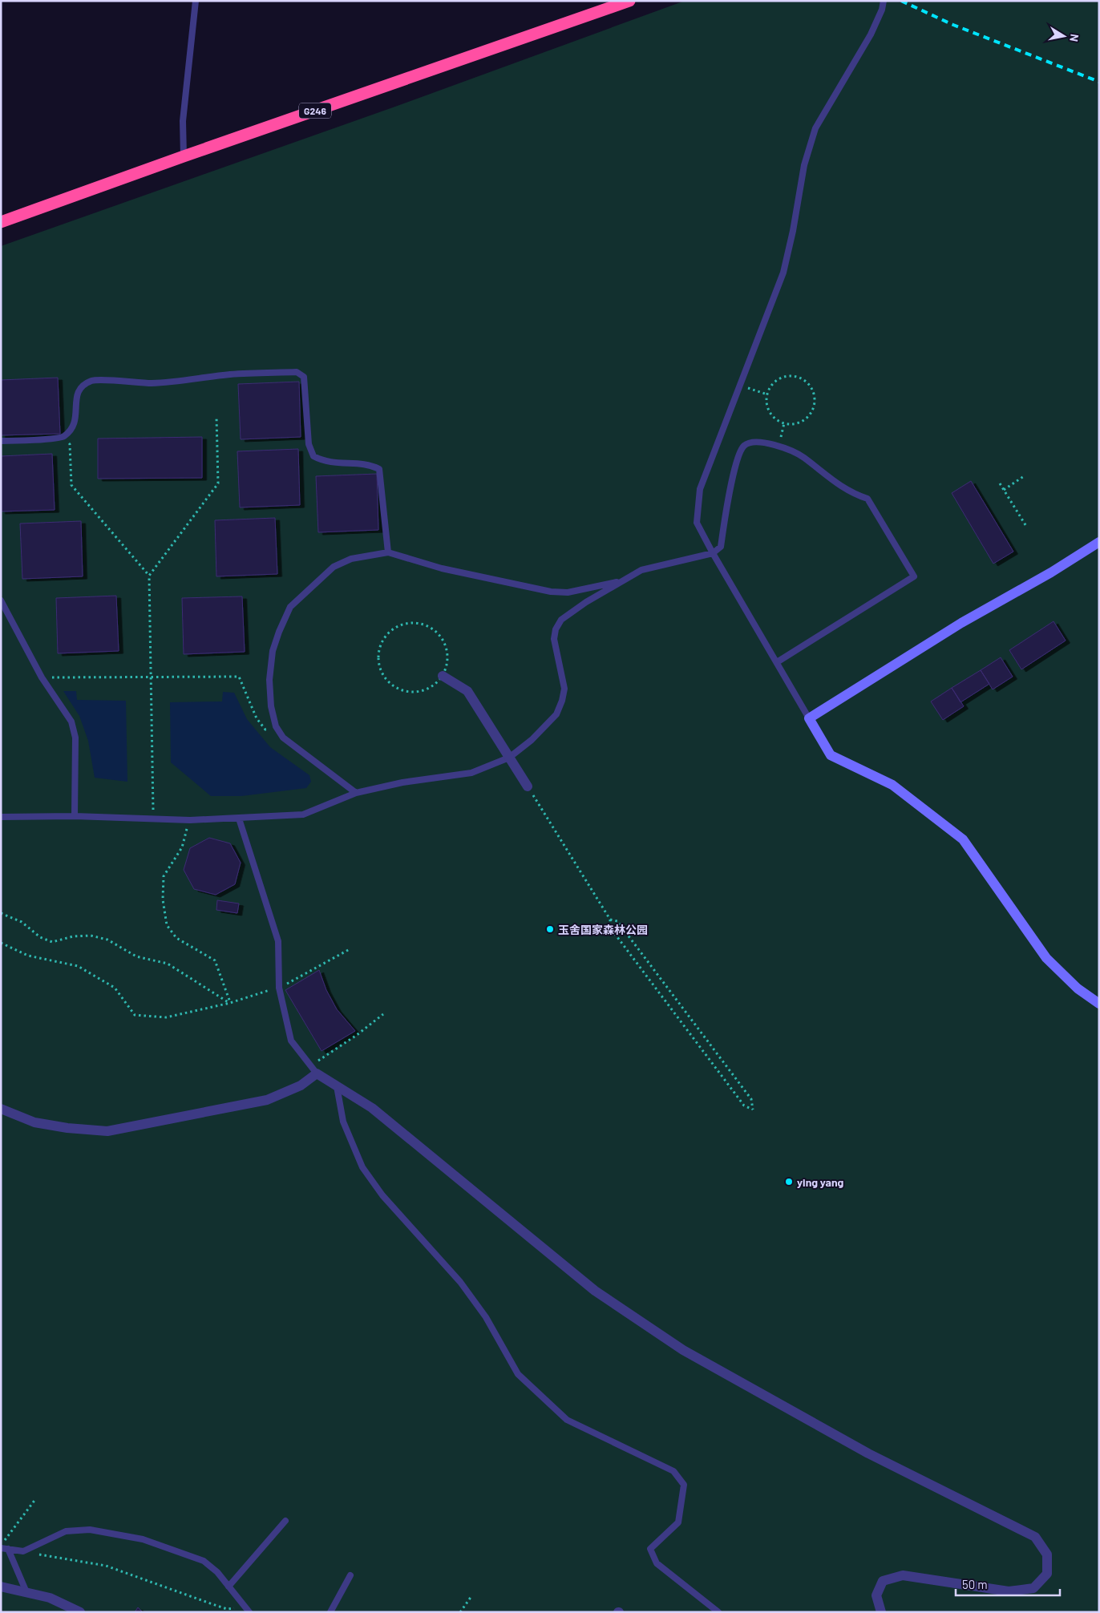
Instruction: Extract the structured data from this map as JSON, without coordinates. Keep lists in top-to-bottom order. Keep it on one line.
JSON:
{"streets":{"highway":["G246"]},"places":["玉舍国家森林公园","ying yang"],"scale_bar":"50 m","north":"right"}
